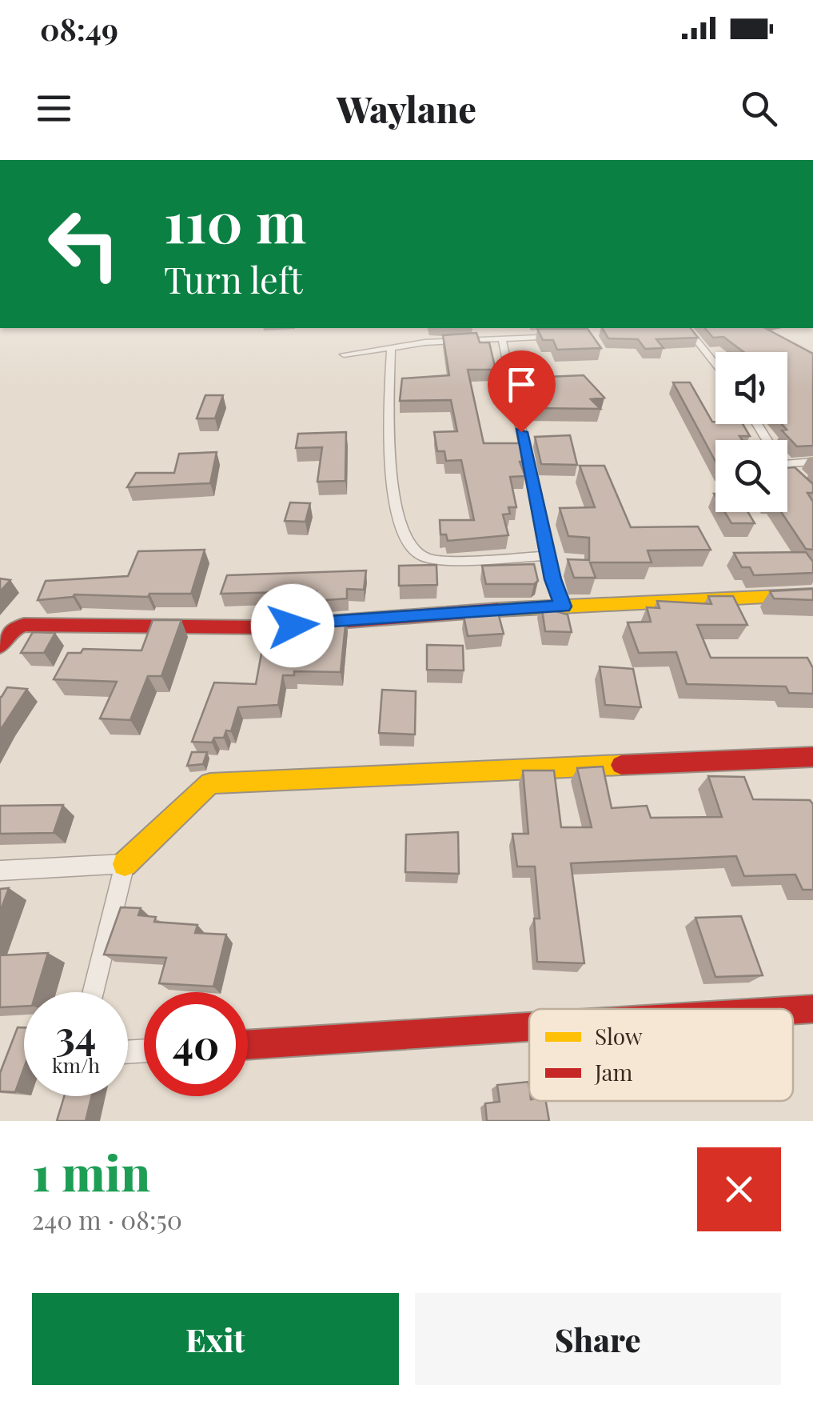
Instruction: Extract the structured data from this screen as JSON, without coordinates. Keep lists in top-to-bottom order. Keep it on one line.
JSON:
{"legend":["Slow","Jam"],"page":{"status":"08:49","header":"Waylane","turn":["110 m","Turn left"],"speed":"34 km/h","limit":"40","heading":["1 min","240 m · 08:50"],"buttons":["Exit","Share"]}}
